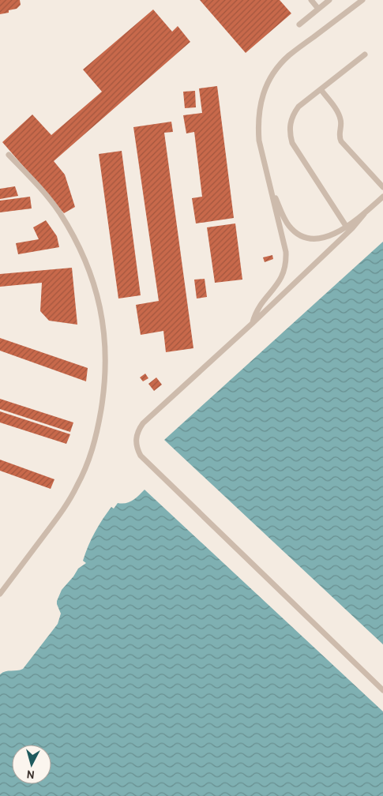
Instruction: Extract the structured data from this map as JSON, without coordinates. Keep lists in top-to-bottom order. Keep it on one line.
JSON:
{"north":"bottom"}
